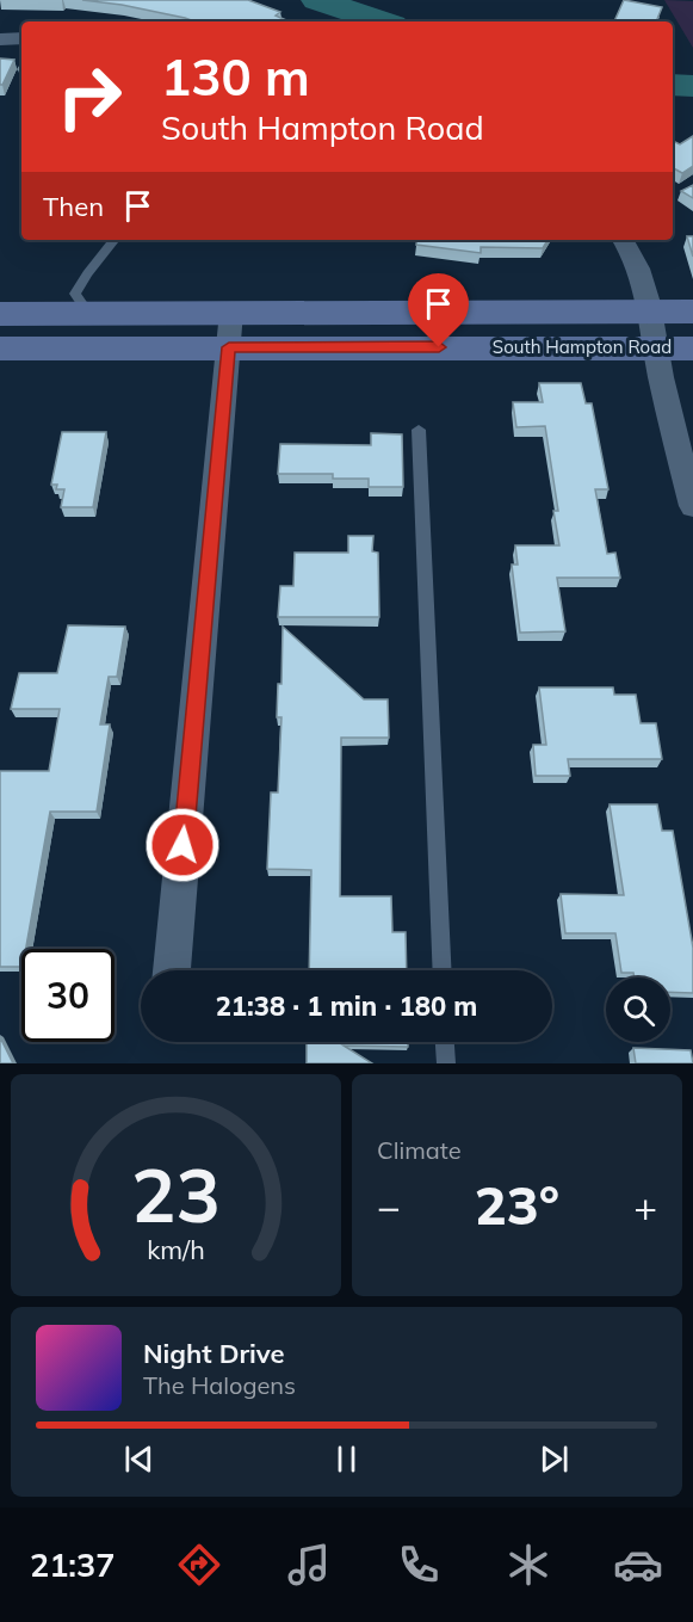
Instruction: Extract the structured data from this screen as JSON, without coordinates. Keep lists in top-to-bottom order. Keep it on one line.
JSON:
{"streets":{"main road":["South Hampton Road"]},"page":{"turn":["130 m","South Hampton Road"],"then":"Then","limit":"30","trip":"21:38 · 1 min · 180 m","tile":"Climate","heat":["−","23°","+"],"song":["Night Drive","The Halogens"],"tabs":"21:37","gauge":["23","km/h"]}}
